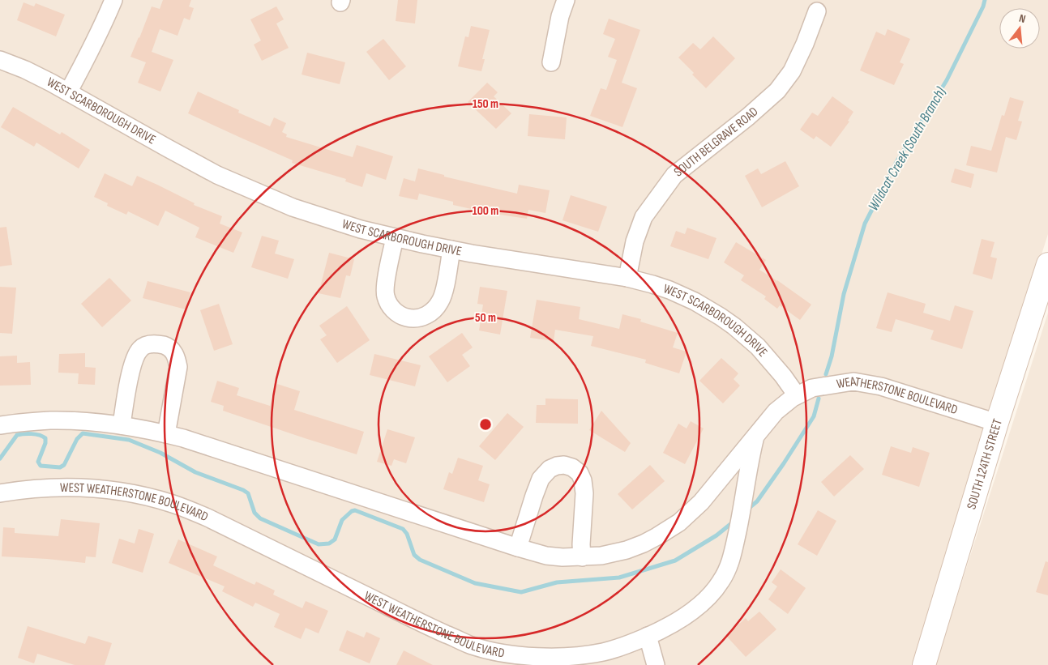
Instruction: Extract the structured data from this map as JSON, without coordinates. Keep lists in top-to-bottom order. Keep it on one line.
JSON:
{"streets":{"street":["WEST SCARBOROUGH DRIVE","SOUTH BELGRAVE ROAD","WEATHERSTONE BOULEVARD","SOUTH 124TH STREET","WEST WEATHERSTONE BOULEVARD"]},"crossings":[["WEST SCARBOROUGH DRIVE","SOUTH BELGRAVE ROAD"],["WEST SCARBOROUGH DRIVE","WEATHERSTONE BOULEVARD"],["WEST SCARBOROUGH DRIVE","WEST WEATHERSTONE BOULEVARD"],["WEATHERSTONE BOULEVARD","SOUTH 124TH STREET"],["WEATHERSTONE BOULEVARD","WEST WEATHERSTONE BOULEVARD"]],"water":["Wildcat Creek (South Branch)"],"north":"top","rings":["150 m","100 m","50 m"]}
